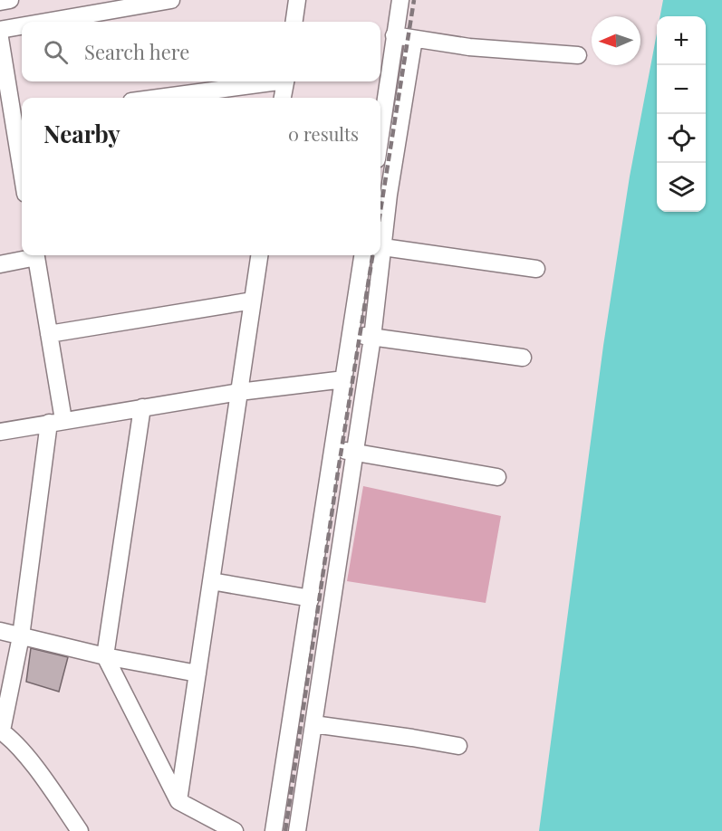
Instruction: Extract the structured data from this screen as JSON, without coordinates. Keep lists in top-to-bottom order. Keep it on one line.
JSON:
{"north":"left","page":{"map_buttons":["+","−"],"search":"Search here","heading":["Nearby","0 results"]}}
